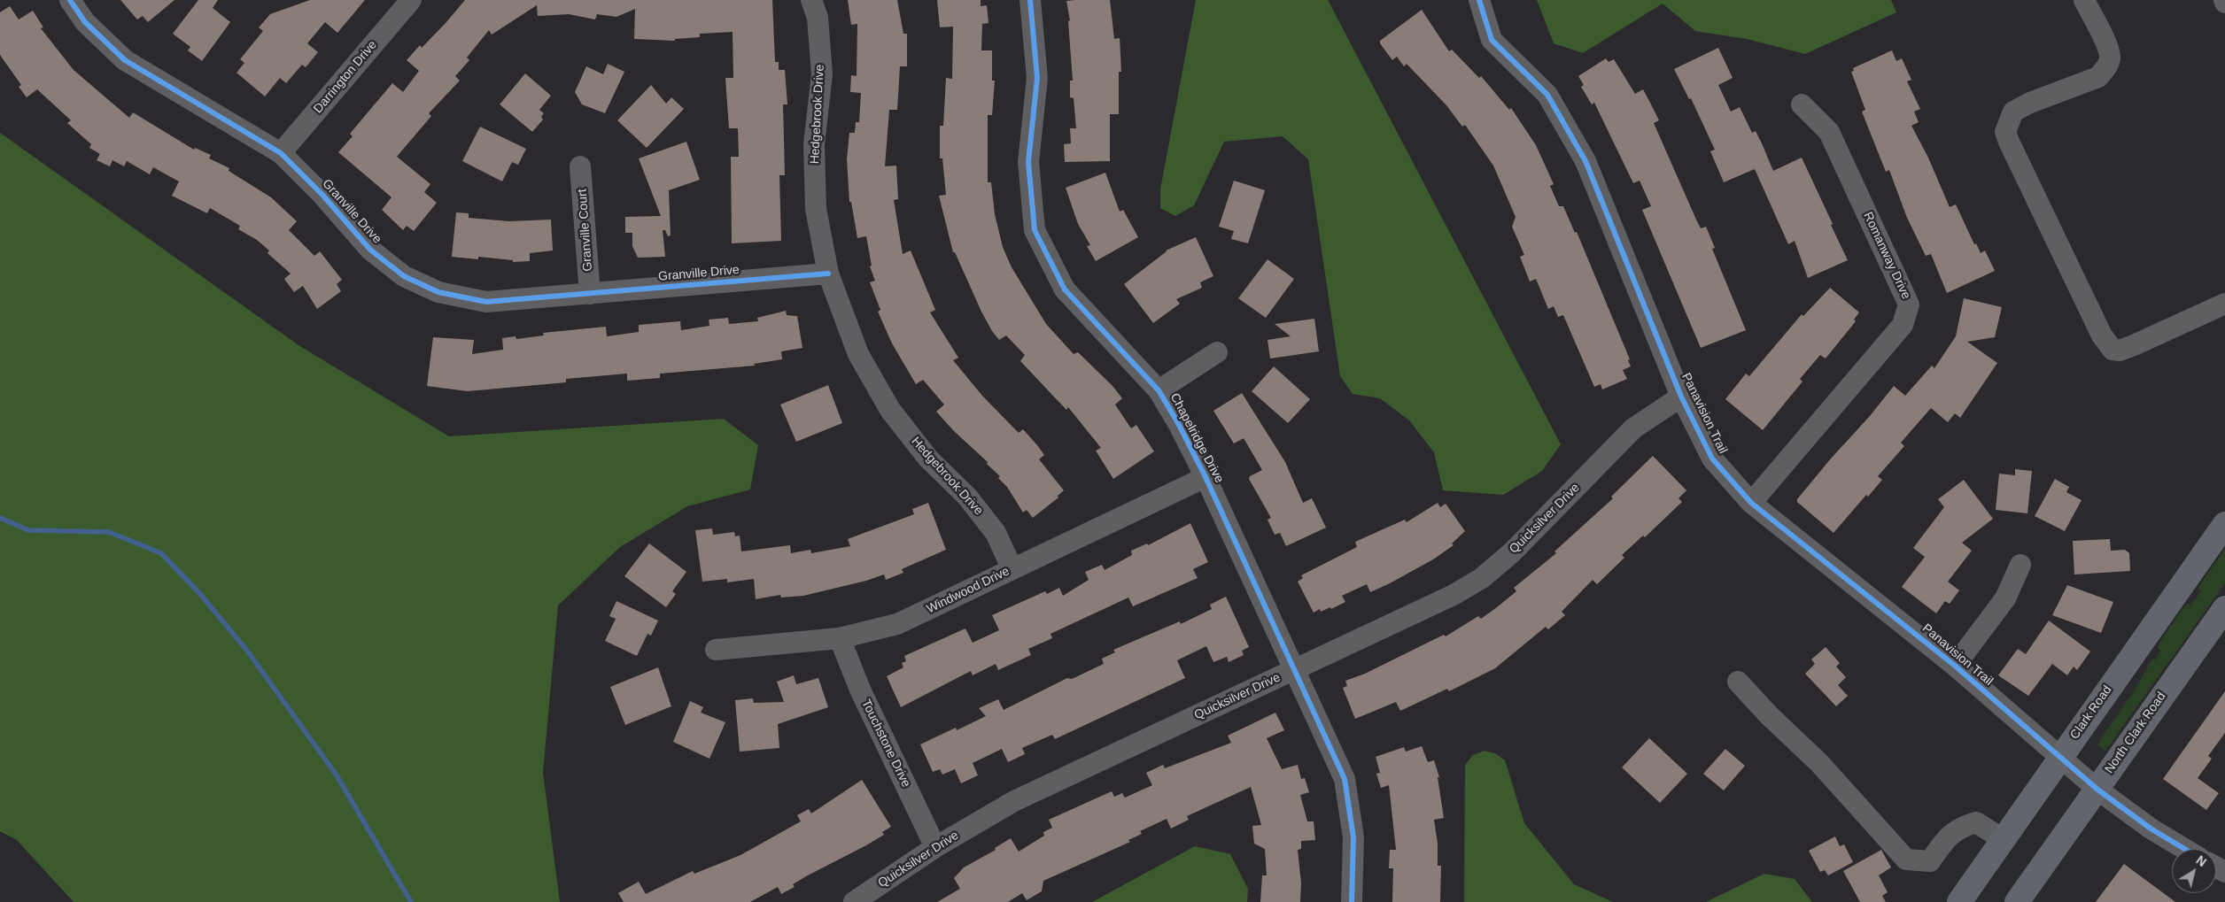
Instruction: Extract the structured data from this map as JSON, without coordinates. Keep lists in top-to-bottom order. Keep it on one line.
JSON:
{"streets":{"main road":["Clark Road","North Clark Road"],"street":["Darrington Drive","Hedgebrook Drive","Granville Drive","Granville Court","Romanway Drive","Panavision Trail","Chapelridge Drive","Quicksilver Drive","Windwood Drive","Touchstone Drive"]},"crossings":[["Darrington Drive","Granville Drive"],["Hedgebrook Drive","Granville Drive"],["Hedgebrook Drive","Windwood Drive"],["Granville Drive","Granville Court"],["Romanway Drive","Panavision Trail"],["Panavision Trail","Quicksilver Drive"],["Panavision Trail","Clark Road"],["Panavision Trail","North Clark Road"],["Chapelridge Drive","Quicksilver Drive"],["Chapelridge Drive","Windwood Drive"],["Quicksilver Drive","Touchstone Drive"],["Windwood Drive","Touchstone Drive"]],"north":"top right"}
